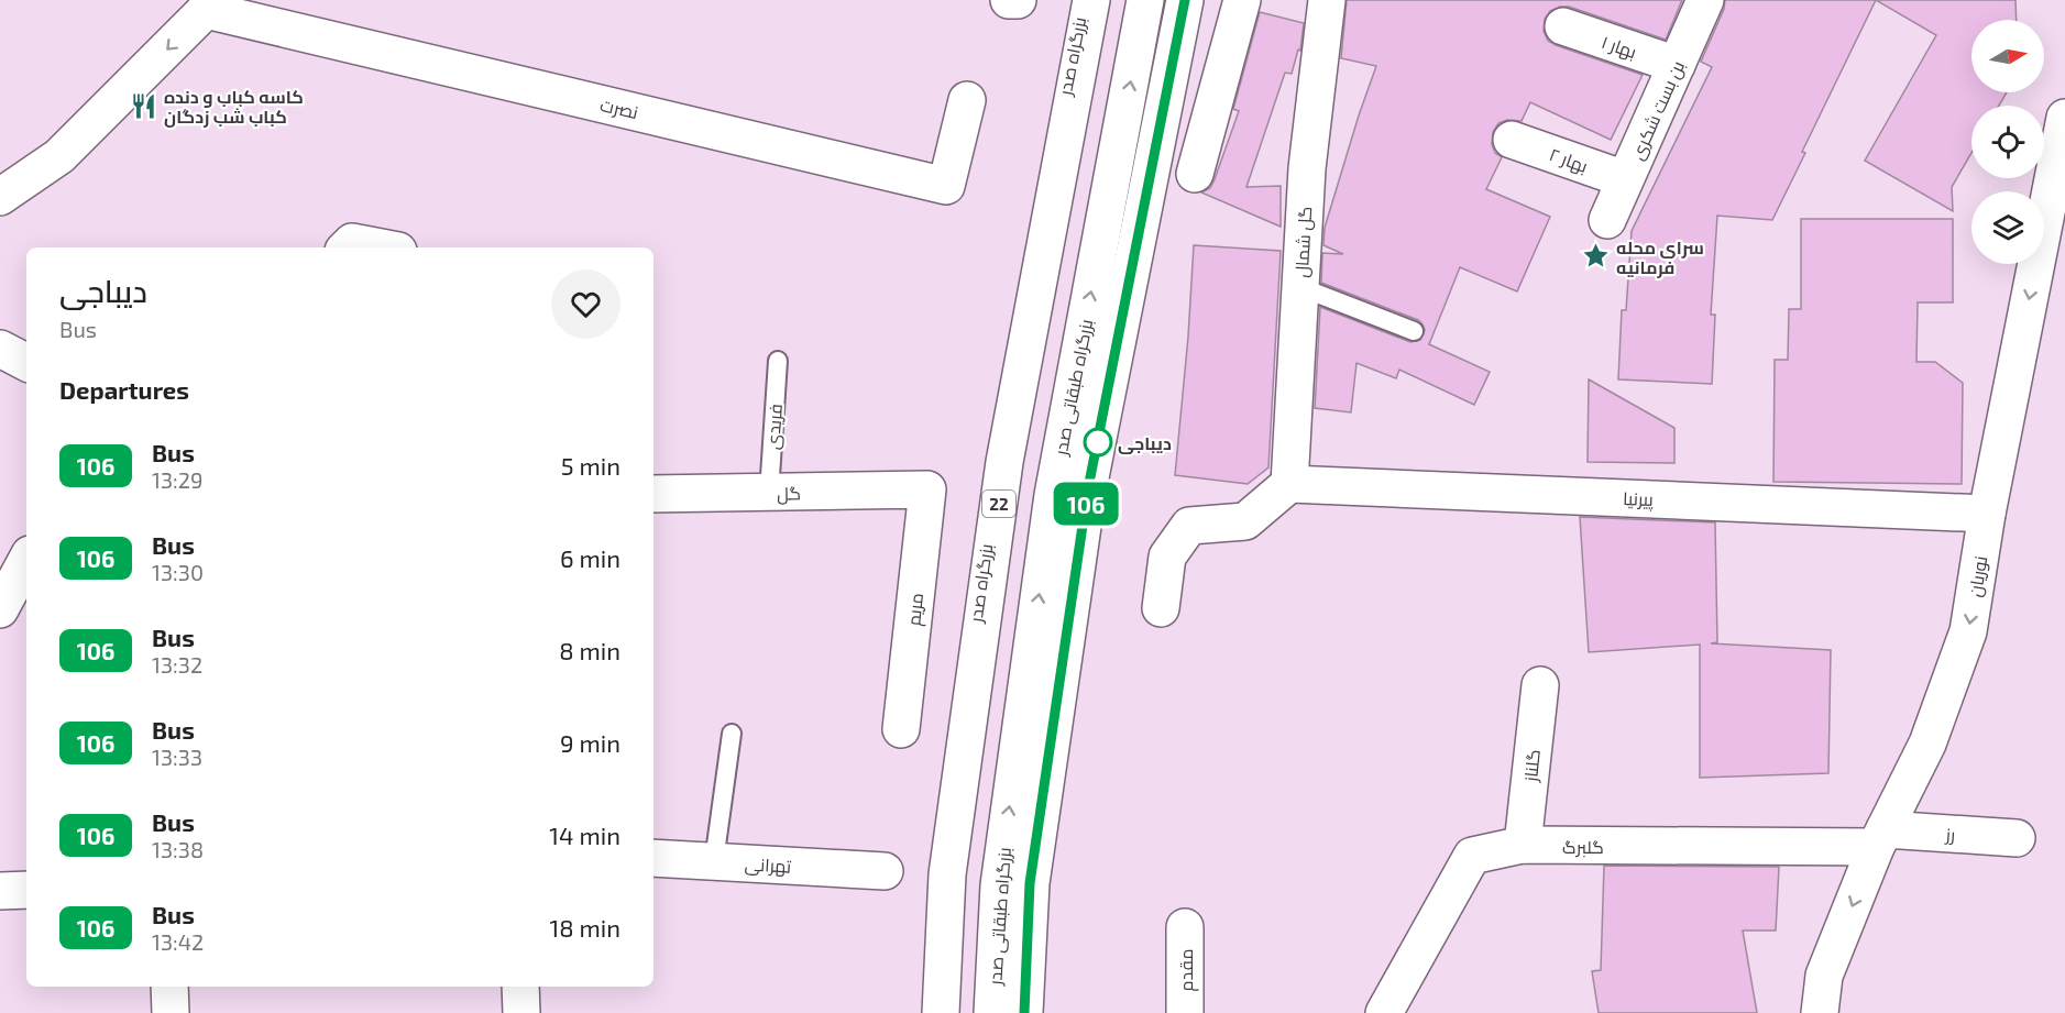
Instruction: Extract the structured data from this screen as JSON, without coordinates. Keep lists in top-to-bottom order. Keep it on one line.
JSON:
{"streets":{"main road":["بهار ۱","بزرگراه صدر","نصرت","بن بست شکرى","بهار ۲","گل شمال","بزرگراه طبقاتی صدر","گل","پیرنیا","22","نوریان","مریم","گلناز","رز","گلبرگ","تهرانی","مقدم"],"lane":["فریدی"]},"crossings":[["بهار ۱","بن بست شکرى"],["بن بست شکرى","بهار ۲"],["گل شمال","پیرنیا"],["فریدی","گل"],["گل","مریم"],["پیرنیا","نوریان"],["نوریان","رز"],["نوریان","گلبرگ"],["گلناز","گلبرگ"],["رز","گلبرگ"]],"one_way":["نوریان"],"places":{"restaurant":["کاسه کباب و دنده کباب شب زدگان"],"place":["سرای محله فرمانیه"],"other":["دیباجی"]},"lines":["bus line 106"],"north":"right","page":{"on_map":"106","heading":[["دیباجی","Bus"],"Departures"],"list":[{"mark":"106","name":"Bus","note":"13:29","value":"5 min"},{"mark":"106","name":"Bus","note":"13:30","value":"6 min"},{"mark":"106","name":"Bus","note":"13:32","value":"8 min"},{"mark":"106","name":"Bus","note":"13:33","value":"9 min"},{"mark":"106","name":"Bus","note":"13:38","value":"14 min"},{"mark":"106","name":"Bus","note":"13:42","value":"18 min"}]}}
